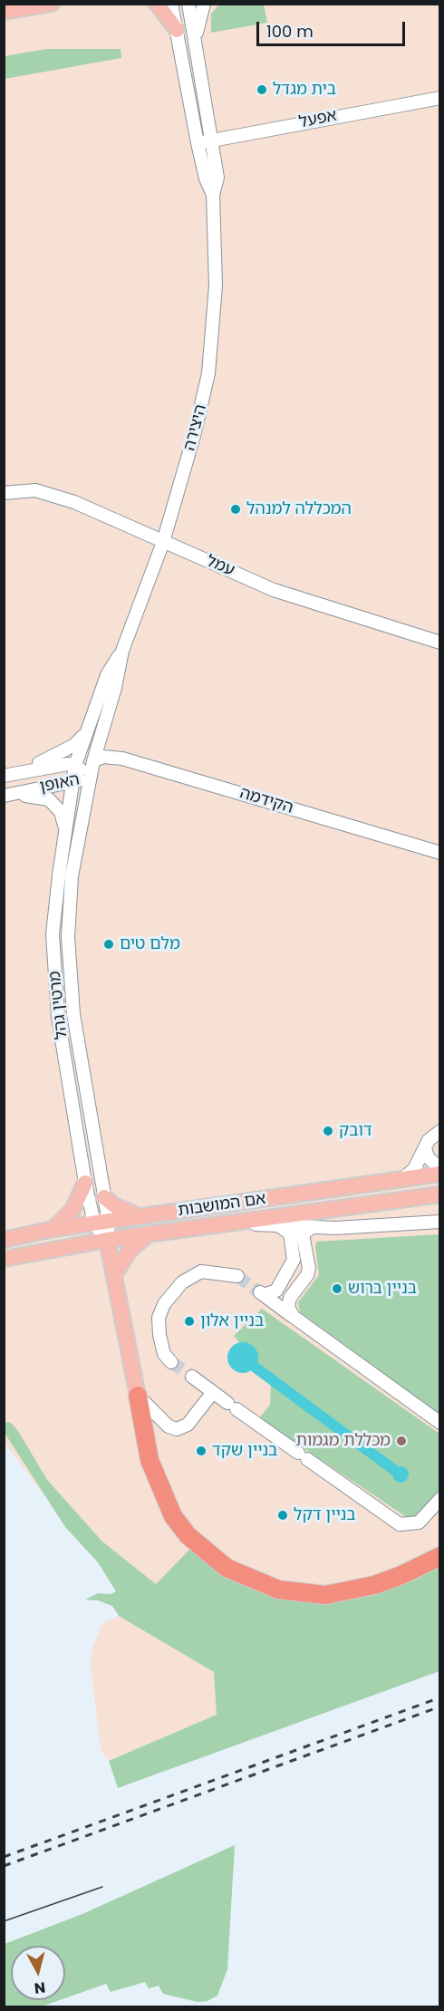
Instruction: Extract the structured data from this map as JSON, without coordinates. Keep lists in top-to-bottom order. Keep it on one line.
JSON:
{"streets":{"main road":["מרטין גהל","אם המושבות"],"street":["אפעל","היצירה","עמל","האופן","הקידמה"]},"crossings":[["אפעל","היצירה"],["היצירה","עמל"],["היצירה","האופן"],["היצירה","הקידמה"],["היצירה","מרטין גהל"],["האופן","מרטין גהל"],["מרטין גהל","אם המושבות"]],"places":["בית מגדל","המכללה למנהל","מלם טים","דובק","בניין ברוש","בניין אלון","מכללת מגמות","בניין שקד","בניין דקל"],"scale_bar":"100 m","north":"bottom"}
